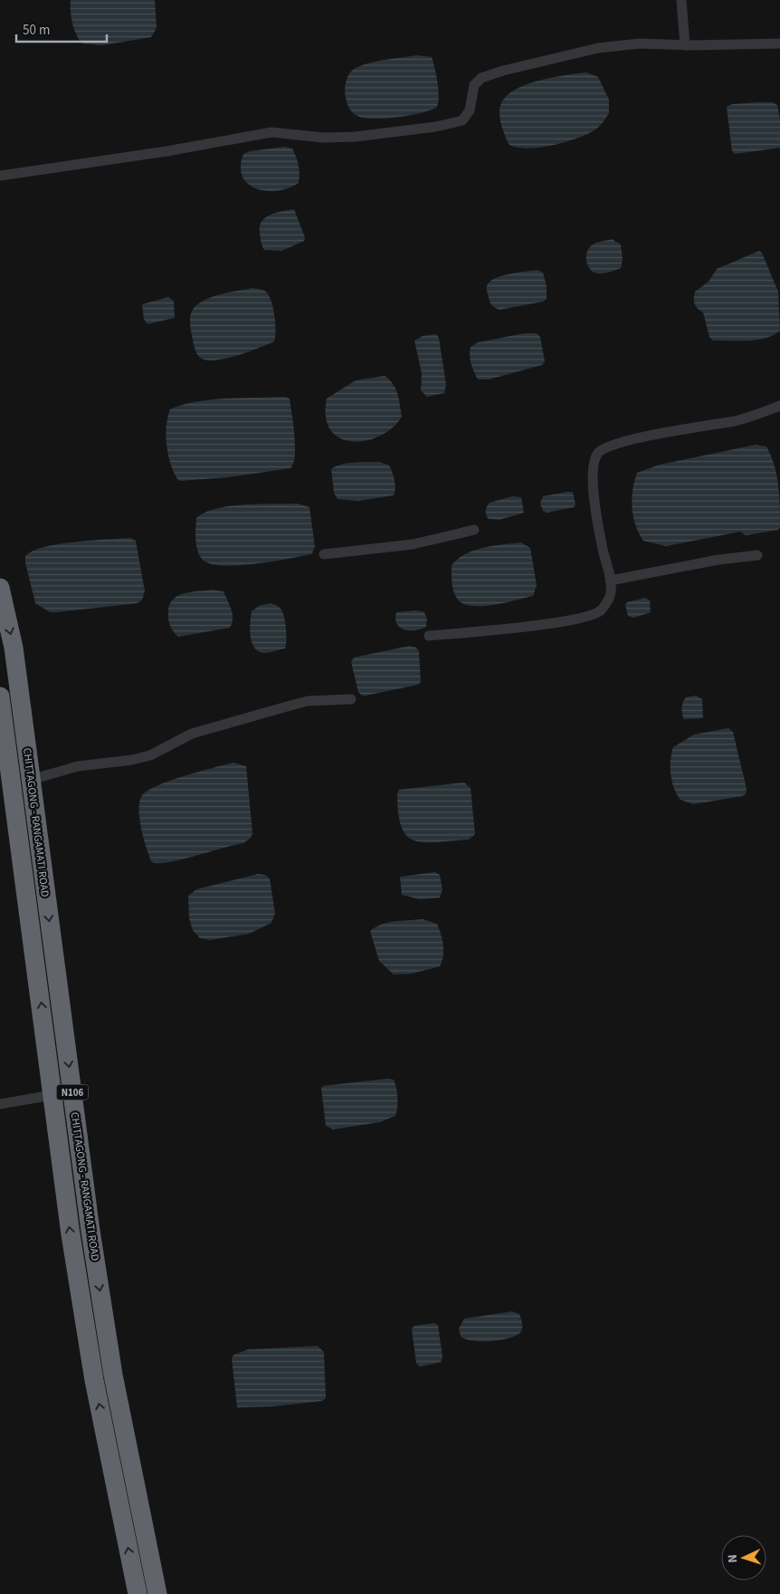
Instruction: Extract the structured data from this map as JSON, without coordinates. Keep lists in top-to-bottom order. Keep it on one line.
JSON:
{"streets":{"highway":["CHITTAGONG - RANGAMATI ROAD","N106"]},"scale_bar":"50 m","north":"left"}
